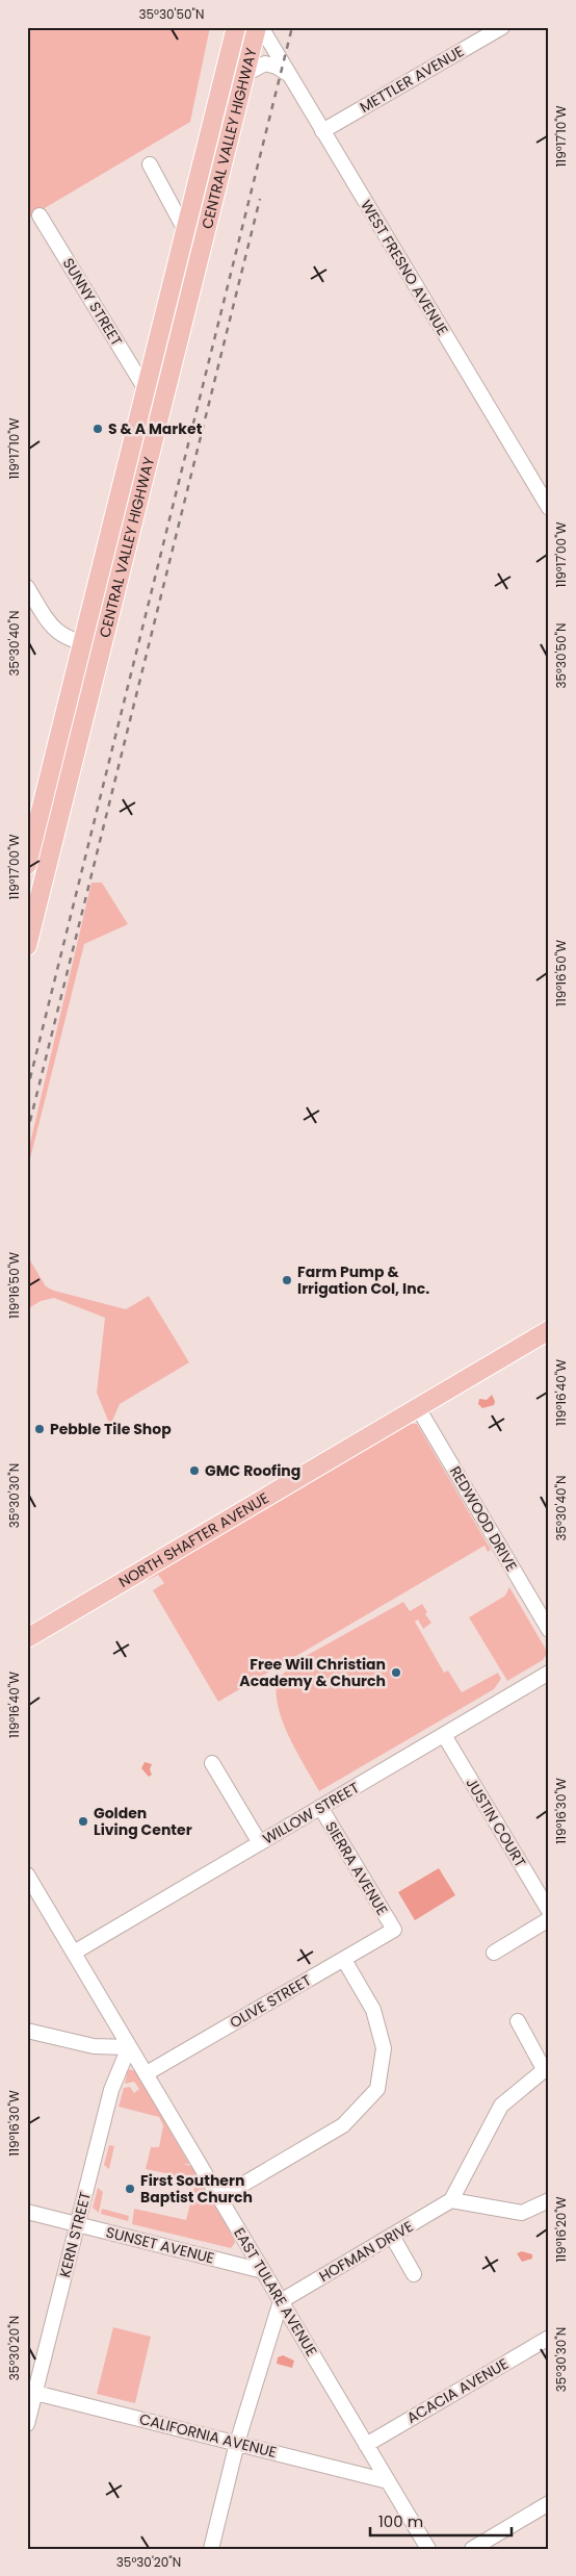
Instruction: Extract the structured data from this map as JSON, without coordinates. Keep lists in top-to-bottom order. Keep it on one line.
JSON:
{"streets":{"main road":["CENTRAL VALLEY HIGHWAY","NORTH SHAFTER AVENUE"],"street":["METTLER AVENUE","WEST FRESNO AVENUE","SUNNY STREET","REDWOOD DRIVE","WILLOW STREET","JUSTIN COURT","SIERRA AVENUE","OLIVE STREET","KERN STREET","SUNSET AVENUE","HOFMAN DRIVE","EAST TULARE AVENUE","ACACIA AVENUE","CALIFORNIA AVENUE"]},"crossings":[["METTLER AVENUE","WEST FRESNO AVENUE"],["CENTRAL VALLEY HIGHWAY","SUNNY STREET"],["REDWOOD DRIVE","NORTH SHAFTER AVENUE"],["WILLOW STREET","JUSTIN COURT"],["WILLOW STREET","SIERRA AVENUE"],["WILLOW STREET","EAST TULARE AVENUE"],["SIERRA AVENUE","OLIVE STREET"],["OLIVE STREET","EAST TULARE AVENUE"],["KERN STREET","SUNSET AVENUE"],["KERN STREET","EAST TULARE AVENUE"],["KERN STREET","CALIFORNIA AVENUE"],["SUNSET AVENUE","EAST TULARE AVENUE"],["HOFMAN DRIVE","EAST TULARE AVENUE"],["EAST TULARE AVENUE","ACACIA AVENUE"],["EAST TULARE AVENUE","CALIFORNIA AVENUE"]],"places":["S & A Market","Farm Pump & Irrigation Col, Inc.","Pebble Tile Shop","GMC Roofing","Free Will Christian Academy & Church","Golden Living Center","First Southern Baptist Church"],"scale_bar":"100 m","coordinates":["35°30'50\"N","119°17'10\"W","119°17'00\"W","35°30'40\"N","119°16'50\"W","119°16'40\"W","35°30'30\"N","119°16'30\"W","119°16'20\"W","35°30'20\"N"]}
